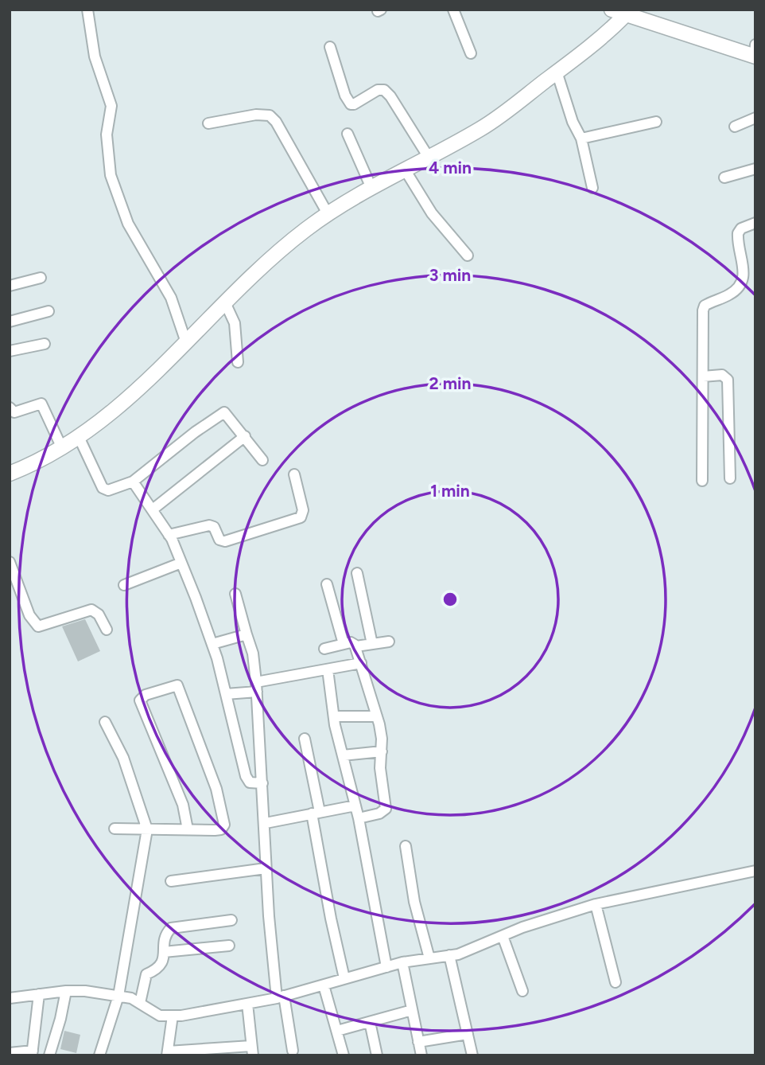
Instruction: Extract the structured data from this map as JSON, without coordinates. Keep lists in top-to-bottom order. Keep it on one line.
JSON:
{"rings":["4 min","3 min","2 min","1 min"]}
